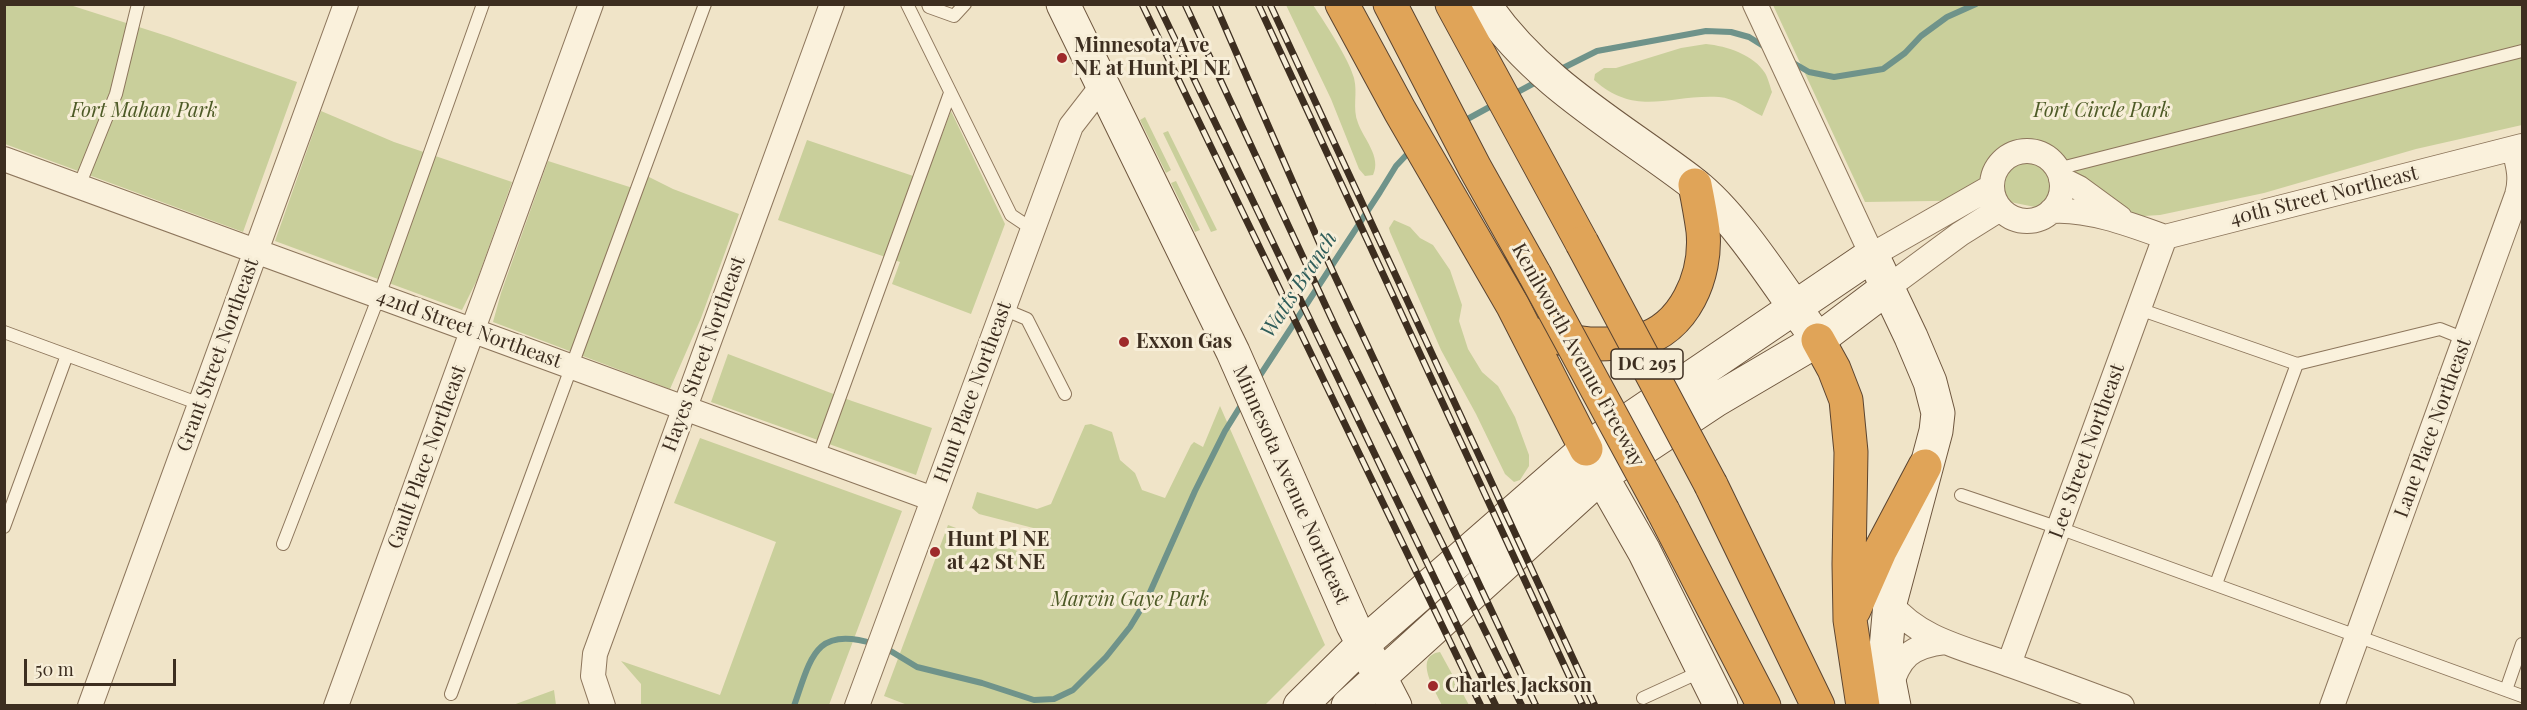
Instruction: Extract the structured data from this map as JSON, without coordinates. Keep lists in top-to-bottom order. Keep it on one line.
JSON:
{"streets":{"highway":["Kenilworth Avenue Freeway","DC 295"],"main road":["Minnesota Avenue Northeast"],"street":["40th Street Northeast","42nd Street Northeast","Hayes Street Northeast","Grant Street Northeast","Hunt Place Northeast","Lane Place Northeast","Lee Street Northeast","Gault Place Northeast"]},"crossings":[["40th Street Northeast","Lane Place Northeast"],["40th Street Northeast","Lee Street Northeast"],["42nd Street Northeast","Hayes Street Northeast"],["42nd Street Northeast","Grant Street Northeast"],["42nd Street Northeast","Hunt Place Northeast"],["42nd Street Northeast","Gault Place Northeast"],["Hunt Place Northeast","Minnesota Avenue Northeast"]],"water":["Watts Branch"],"parks":["Fort Mahan Park","Fort Circle Park","Marvin Gaye Park"],"places":["Minnesota Ave NE at Hunt Pl NE","Exxon Gas","Hunt Pl NE at 42 St NE","Charles Jackson"],"scale_bar":"50 m"}
